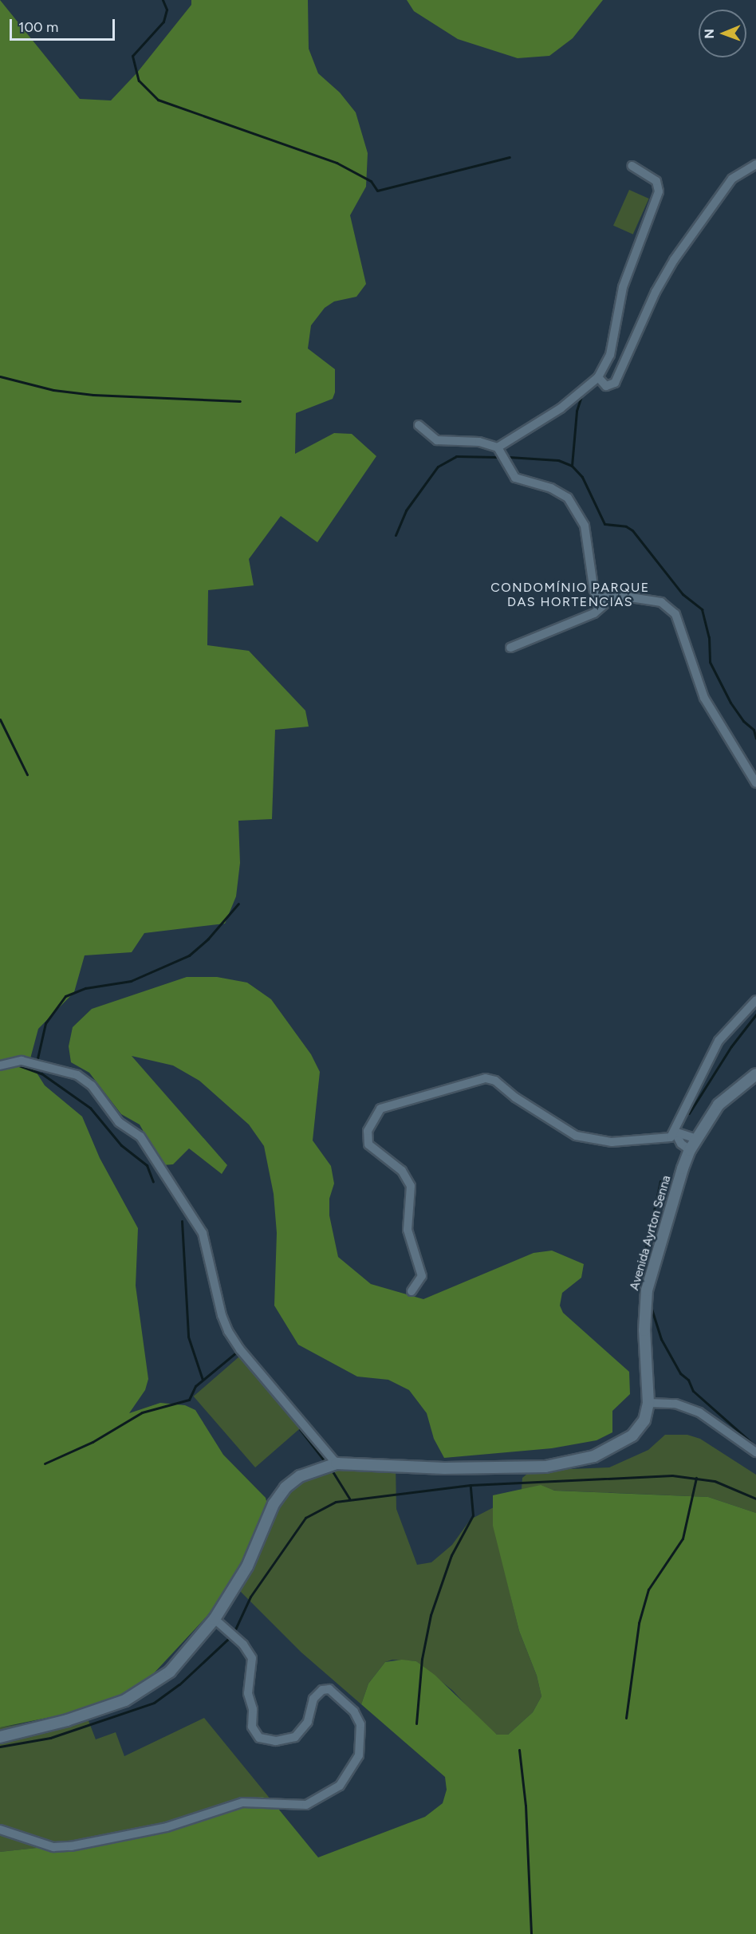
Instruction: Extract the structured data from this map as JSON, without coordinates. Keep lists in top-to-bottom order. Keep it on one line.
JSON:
{"streets":{"street":["Avenida Ayrton Senna"]},"districts":["CONDOMÍNIO PARQUE DAS HORTENCIAS"],"scale_bar":"100 m","north":"left"}
